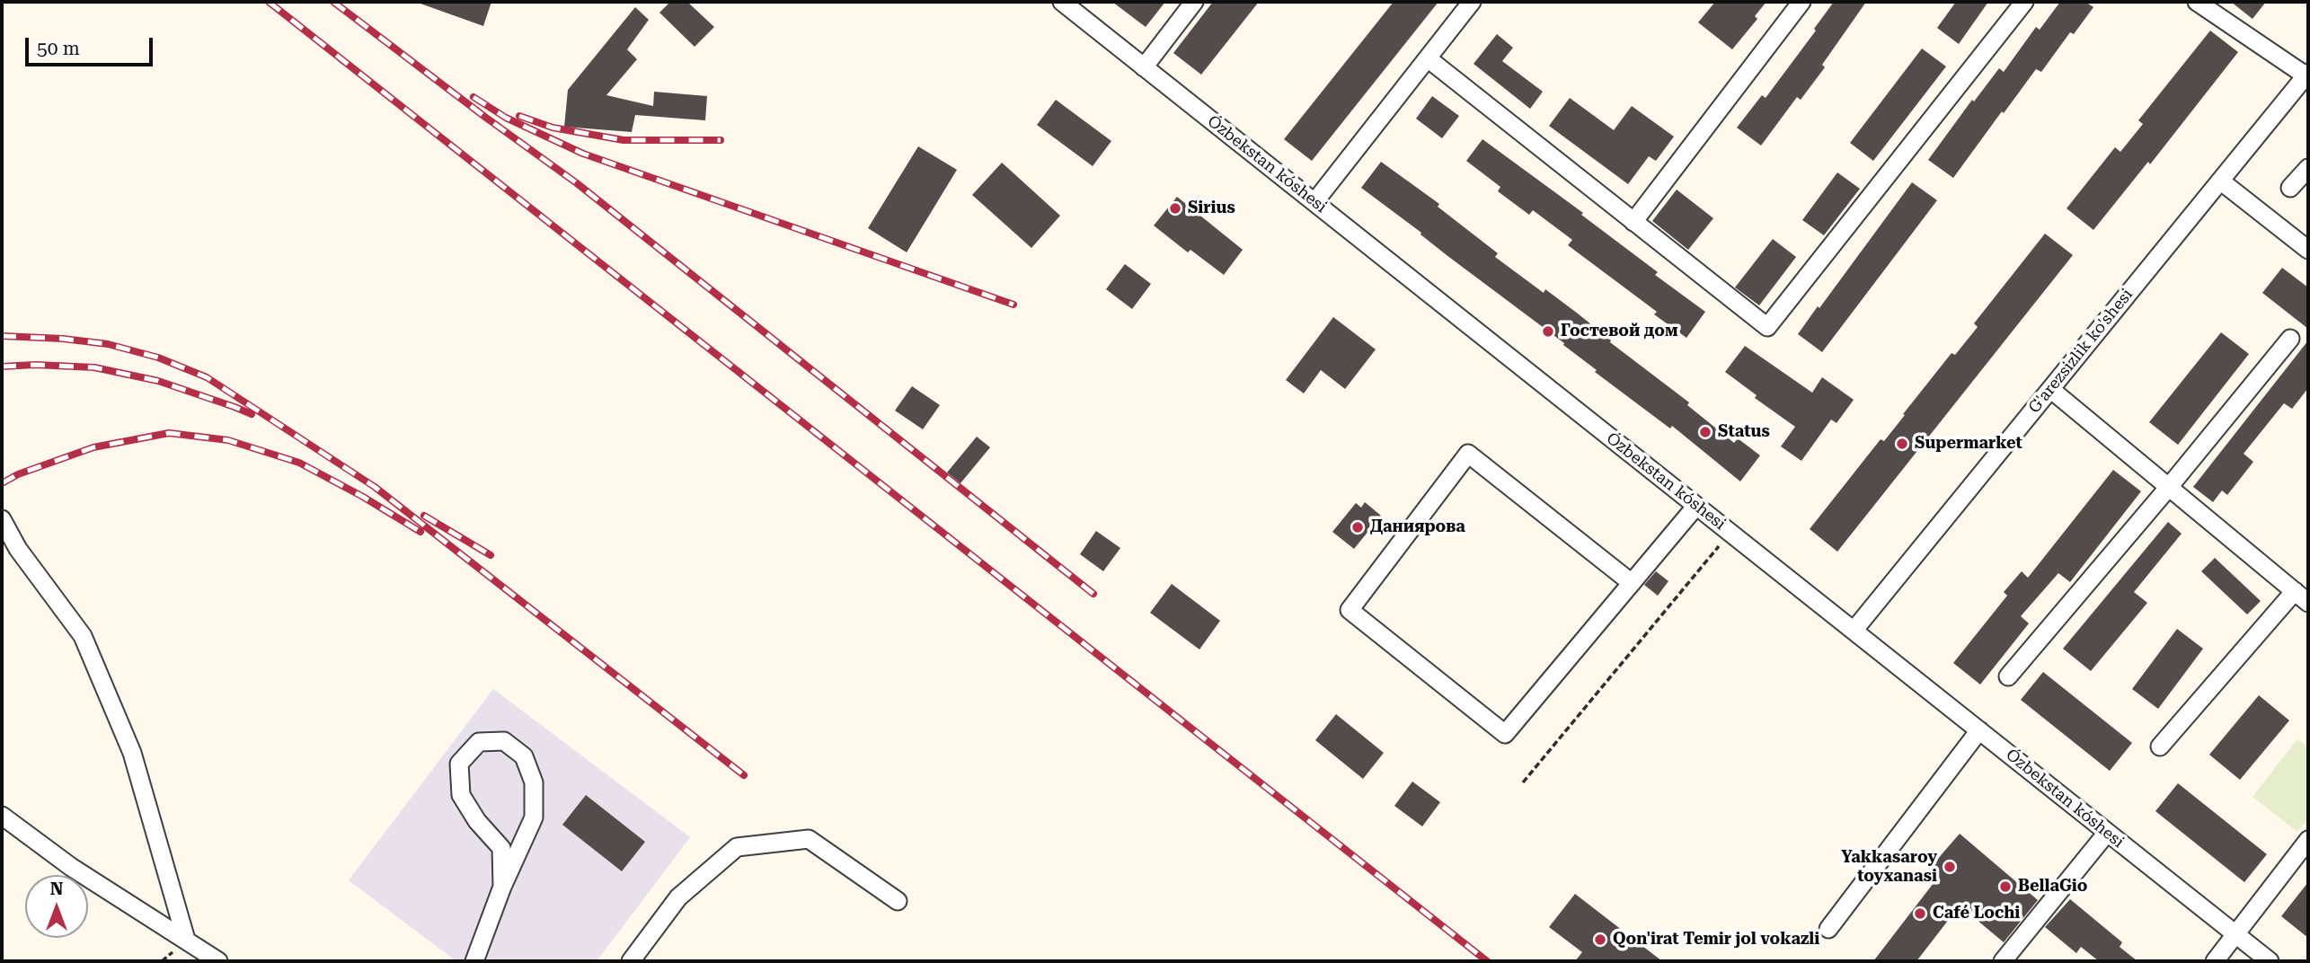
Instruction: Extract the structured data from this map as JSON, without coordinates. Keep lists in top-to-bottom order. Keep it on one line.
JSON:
{"streets":{"street":["Ózbekstan kóshesi","G'arezsizlik ko'shesi"]},"crossings":[["Ózbekstan kóshesi","G'arezsizlik ko'shesi"]],"places":["Sirius","Гостевой дом","Status","Supermarket","Даниярова","Yakkasaroy toyxanasi","BellaGio","Café Lochi","Qon'irat Temir jol vokazli"],"scale_bar":"50 m","north":"top"}
